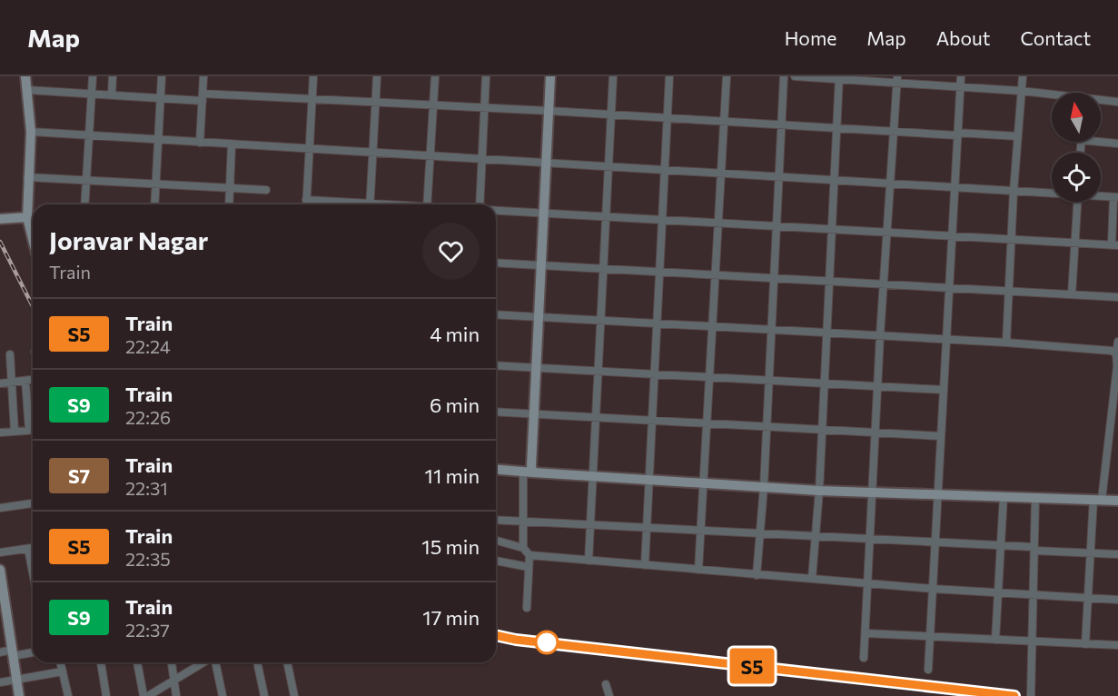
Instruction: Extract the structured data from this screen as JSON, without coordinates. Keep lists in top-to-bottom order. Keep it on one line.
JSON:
{"north":"top","page":{"header":"Map","nav":["Home","Map","About","Contact"],"on_map":"S5","heading":["Joravar Nagar","Train"],"list":[{"mark":"S5","name":"Train","note":"22:24","value":"4 min"},{"mark":"S9","name":"Train","note":"22:26","value":"6 min"},{"mark":"S7","name":"Train","note":"22:31","value":"11 min"},{"mark":"S5","name":"Train","note":"22:35","value":"15 min"},{"mark":"S9","name":"Train","note":"22:37","value":"17 min"}]}}
